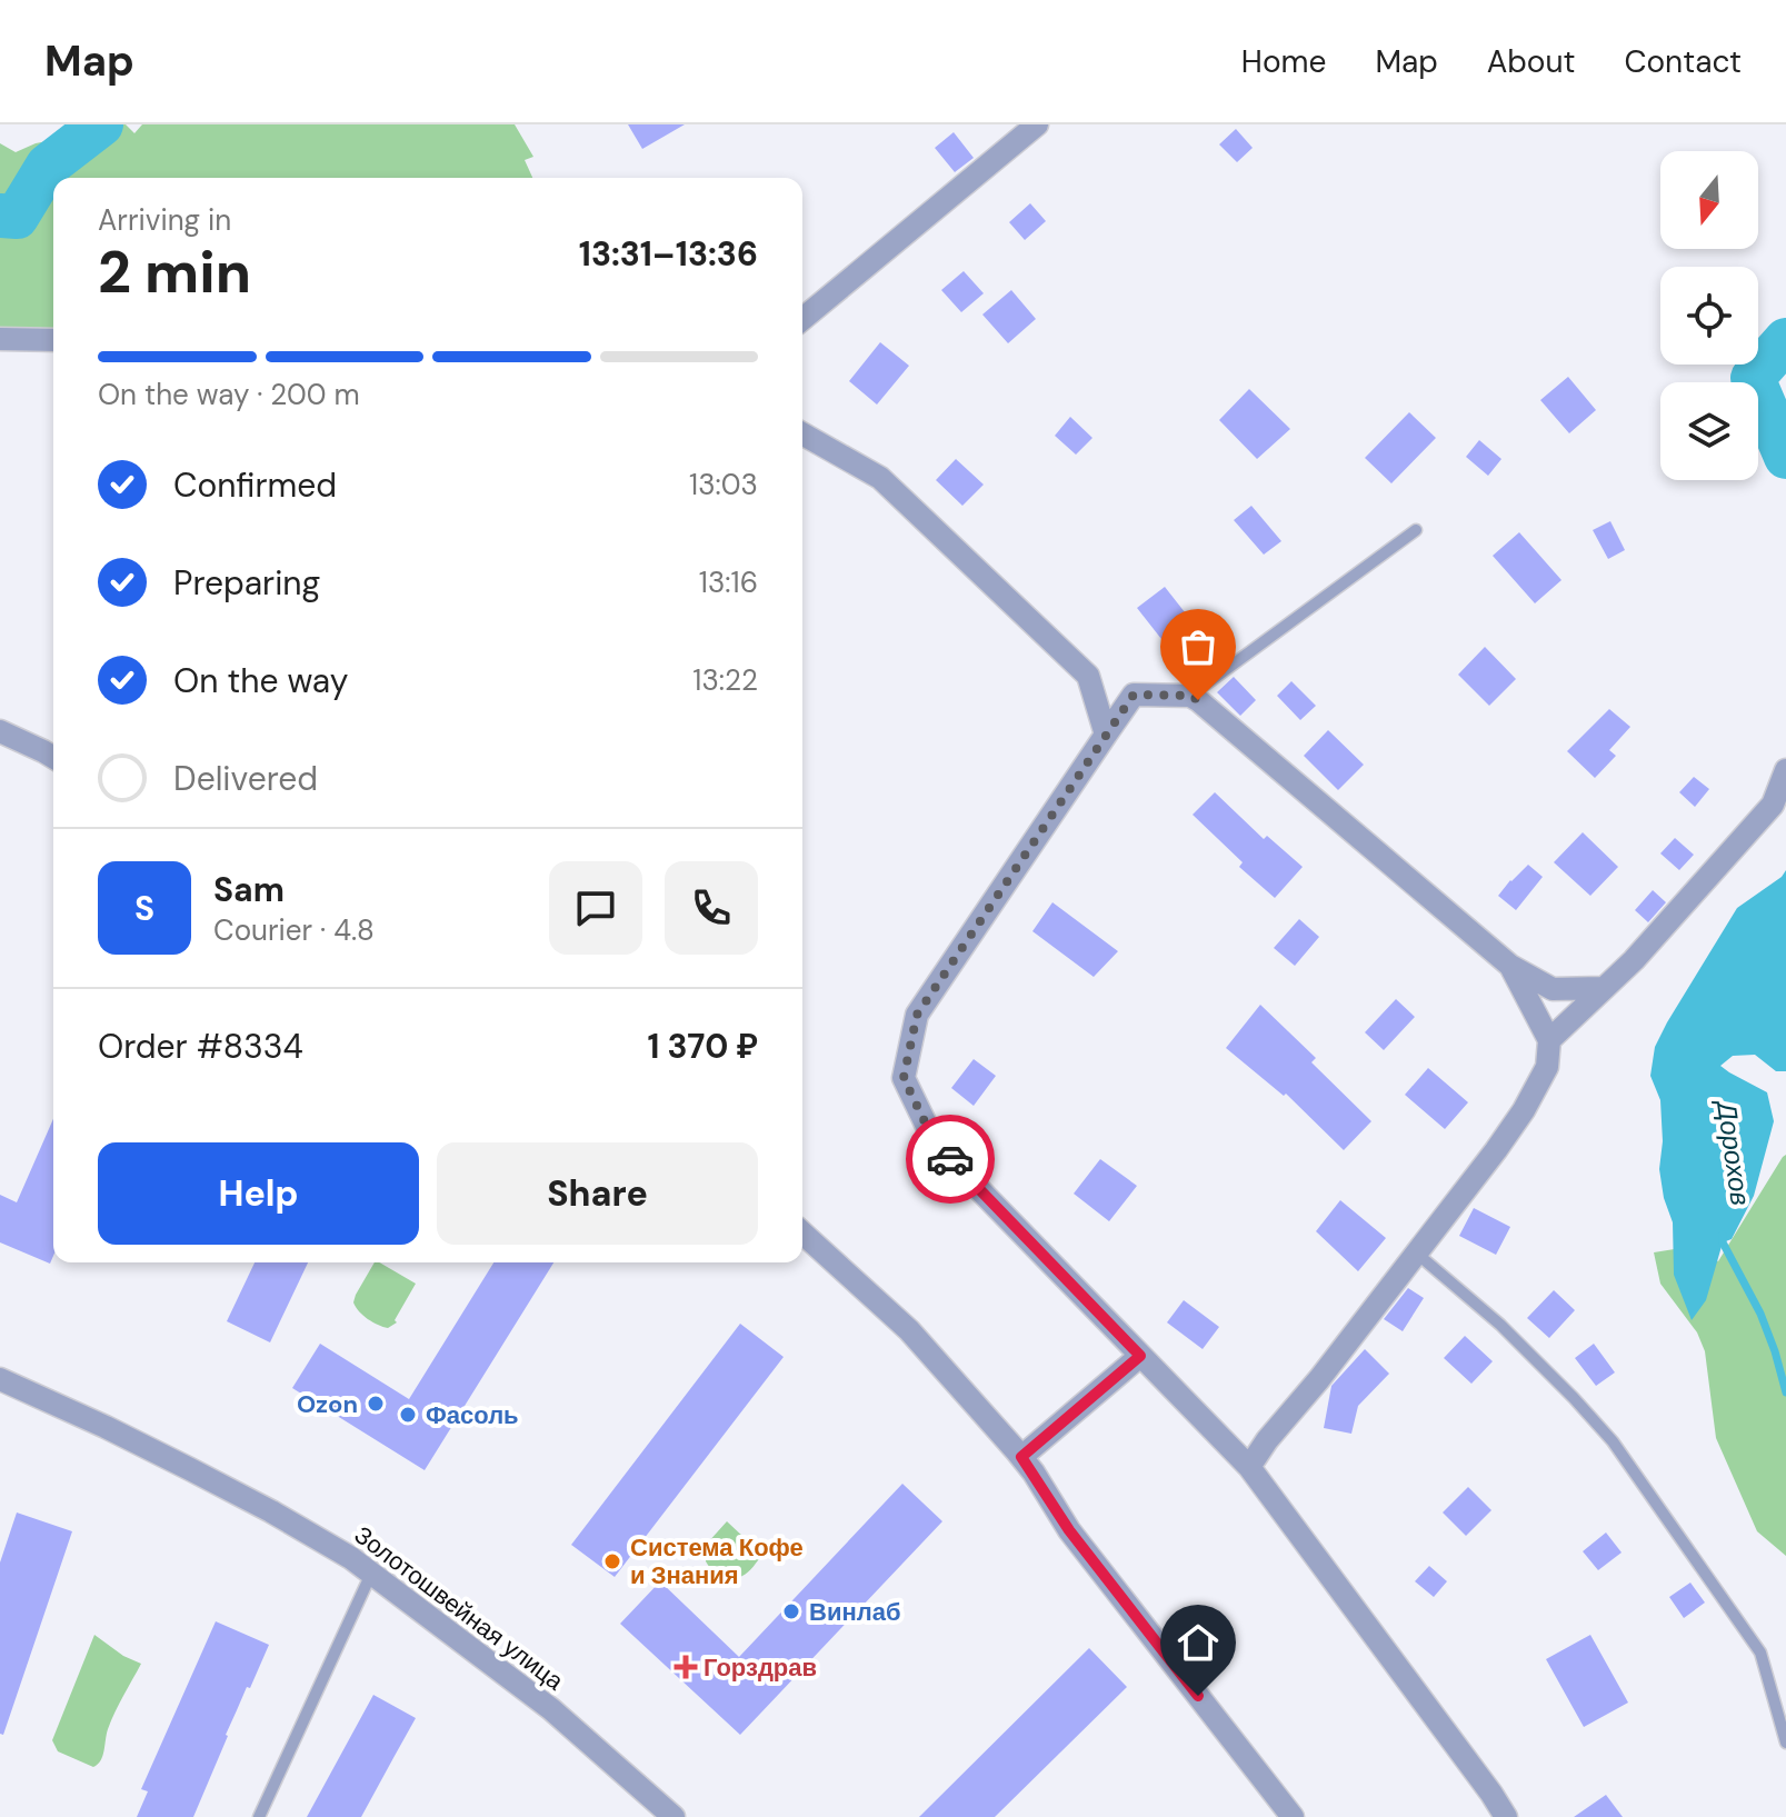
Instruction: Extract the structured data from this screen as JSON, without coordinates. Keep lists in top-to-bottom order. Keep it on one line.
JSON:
{"streets":{"street":["Золотошвейная улица"]},"water":["Дорохов"],"places":{"other":["Ozon","Фасоль","Система Кофе и Знания","Винлаб"],"health":["Горздрав"]},"north":"bottom","page":{"header":"Map","nav":["Home","Map","About","Contact"],"heading":["2 min","Arriving in","13:31–13:36"],"panel":["Sam","Courier · 4.8","Order #8334","1 370 ₽"],"bar":"On the way · 200 m","list":[["Confirmed","13:03"],["Preparing","13:16"],["On the way","13:22"],"Delivered"],"round":"S","buttons":["Help","Share"]}}
